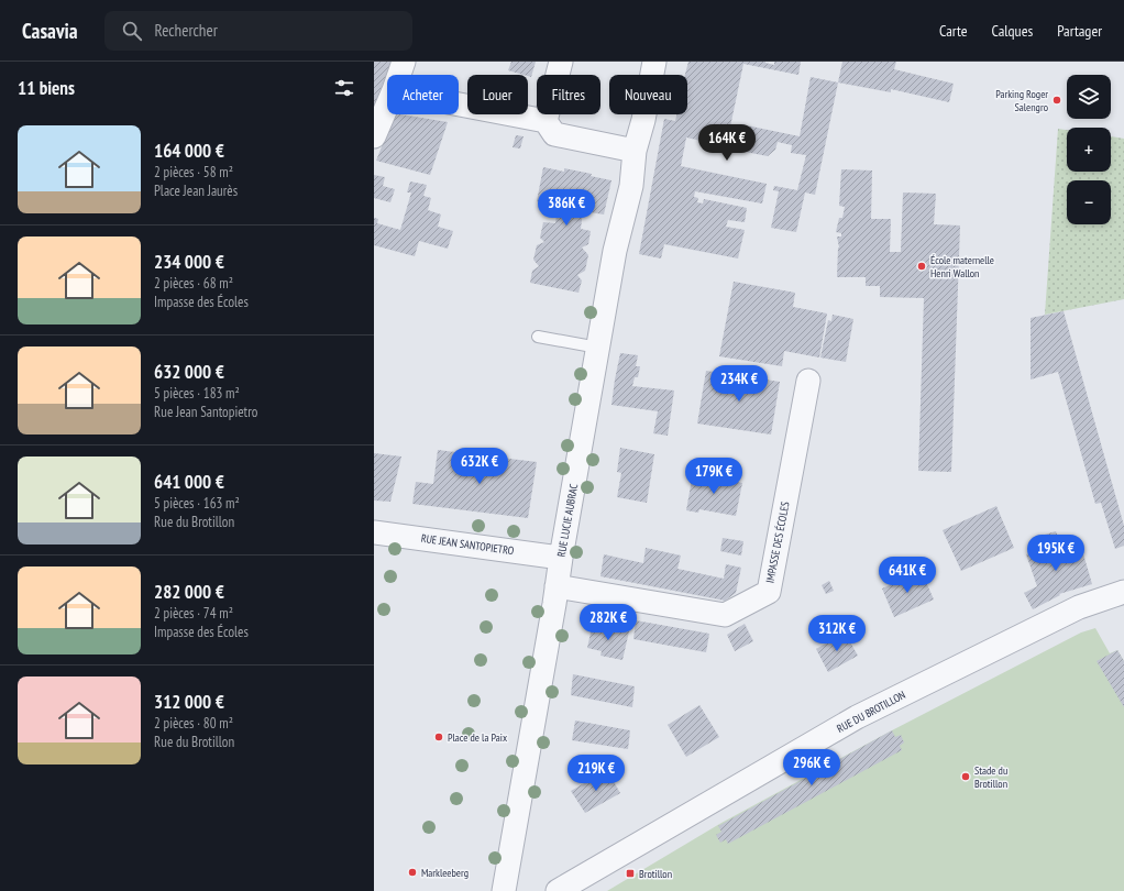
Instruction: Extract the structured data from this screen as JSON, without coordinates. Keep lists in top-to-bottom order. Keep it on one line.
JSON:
{"streets":{"street":["RUE LUCIE AUBRAC","IMPASSE DES ÉCOLES","RUE JEAN SANTOPIETRO","RUE DU BROTILLON"]},"crossings":[["RUE LUCIE AUBRAC","IMPASSE DES ÉCOLES"],["RUE LUCIE AUBRAC","RUE JEAN SANTOPIETRO"]],"places":{"other":["Parking Roger Salengro","École maternelle Henri Wallon","Place de la Paix","Stade du Brotillon","Markleeberg"],"transit":["Brotillon"]},"page":{"header":"Casavia","search":"Rechercher","nav":["Carte","Calques","Partager"],"heading":"11 biens","map_buttons":["+","−"],"chip":["Acheter","Louer","Filtres","Nouveau"],"list":[{"name":"164 000 €","note":"2 pièces · 58 m² · Place Jean Jaurès"},{"name":"234 000 €","note":"2 pièces · 68 m² · Impasse des Écoles"},{"name":"632 000 €","note":"5 pièces · 183 m² · Rue Jean Santopietro"},{"name":"641 000 €","note":"5 pièces · 163 m² · Rue du Brotillon"},{"name":"282 000 €","note":"2 pièces · 74 m² · Impasse des Écoles"},{"name":"312 000 €","note":"2 pièces · 80 m² · Rue du Brotillon"}],"price":["164K €","386K €","234K €","632K €","179K €","195K €","641K €","282K €","312K €","296K €","219K €"]}}
